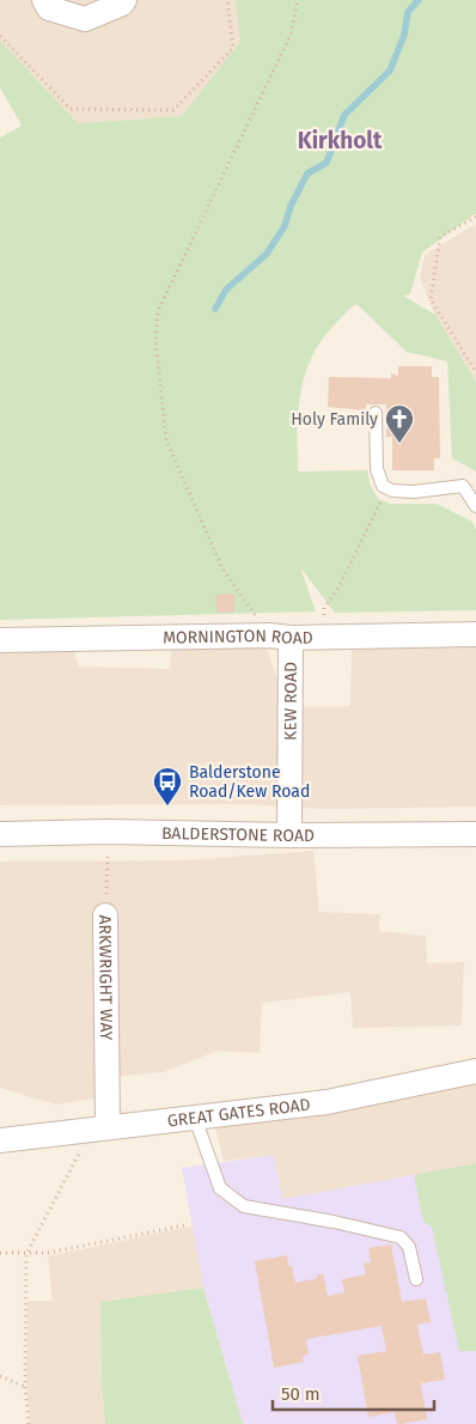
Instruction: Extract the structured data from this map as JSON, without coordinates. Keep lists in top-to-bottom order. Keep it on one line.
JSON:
{"streets":{"street":["MORNINGTON ROAD","KEW ROAD","BALDERSTONE ROAD","ARKWRIGHT WAY","GREAT GATES ROAD"]},"crossings":[["MORNINGTON ROAD","KEW ROAD"],["KEW ROAD","BALDERSTONE ROAD"],["BALDERSTONE ROAD","ARKWRIGHT WAY"],["ARKWRIGHT WAY","GREAT GATES ROAD"]],"districts":["Kirkholt"],"places":{"church":["Holy Family"],"bus stop":["Balderstone Road/Kew Road"]},"scale_bar":"50 m"}
